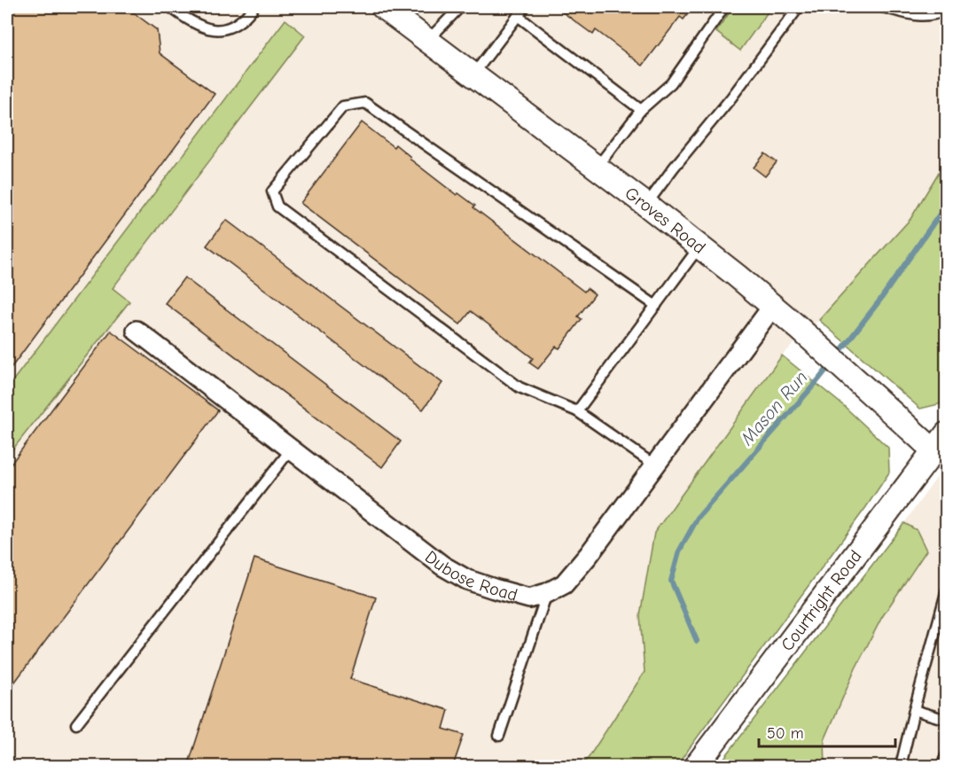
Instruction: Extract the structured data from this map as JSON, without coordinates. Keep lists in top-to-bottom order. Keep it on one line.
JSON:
{"streets":{"street":["Groves Road","Dubose Road","Courtright Road"]},"crossings":[["Groves Road","Dubose Road"],["Groves Road","Courtright Road"]],"water":["Mason Run"],"scale_bar":"50 m"}
